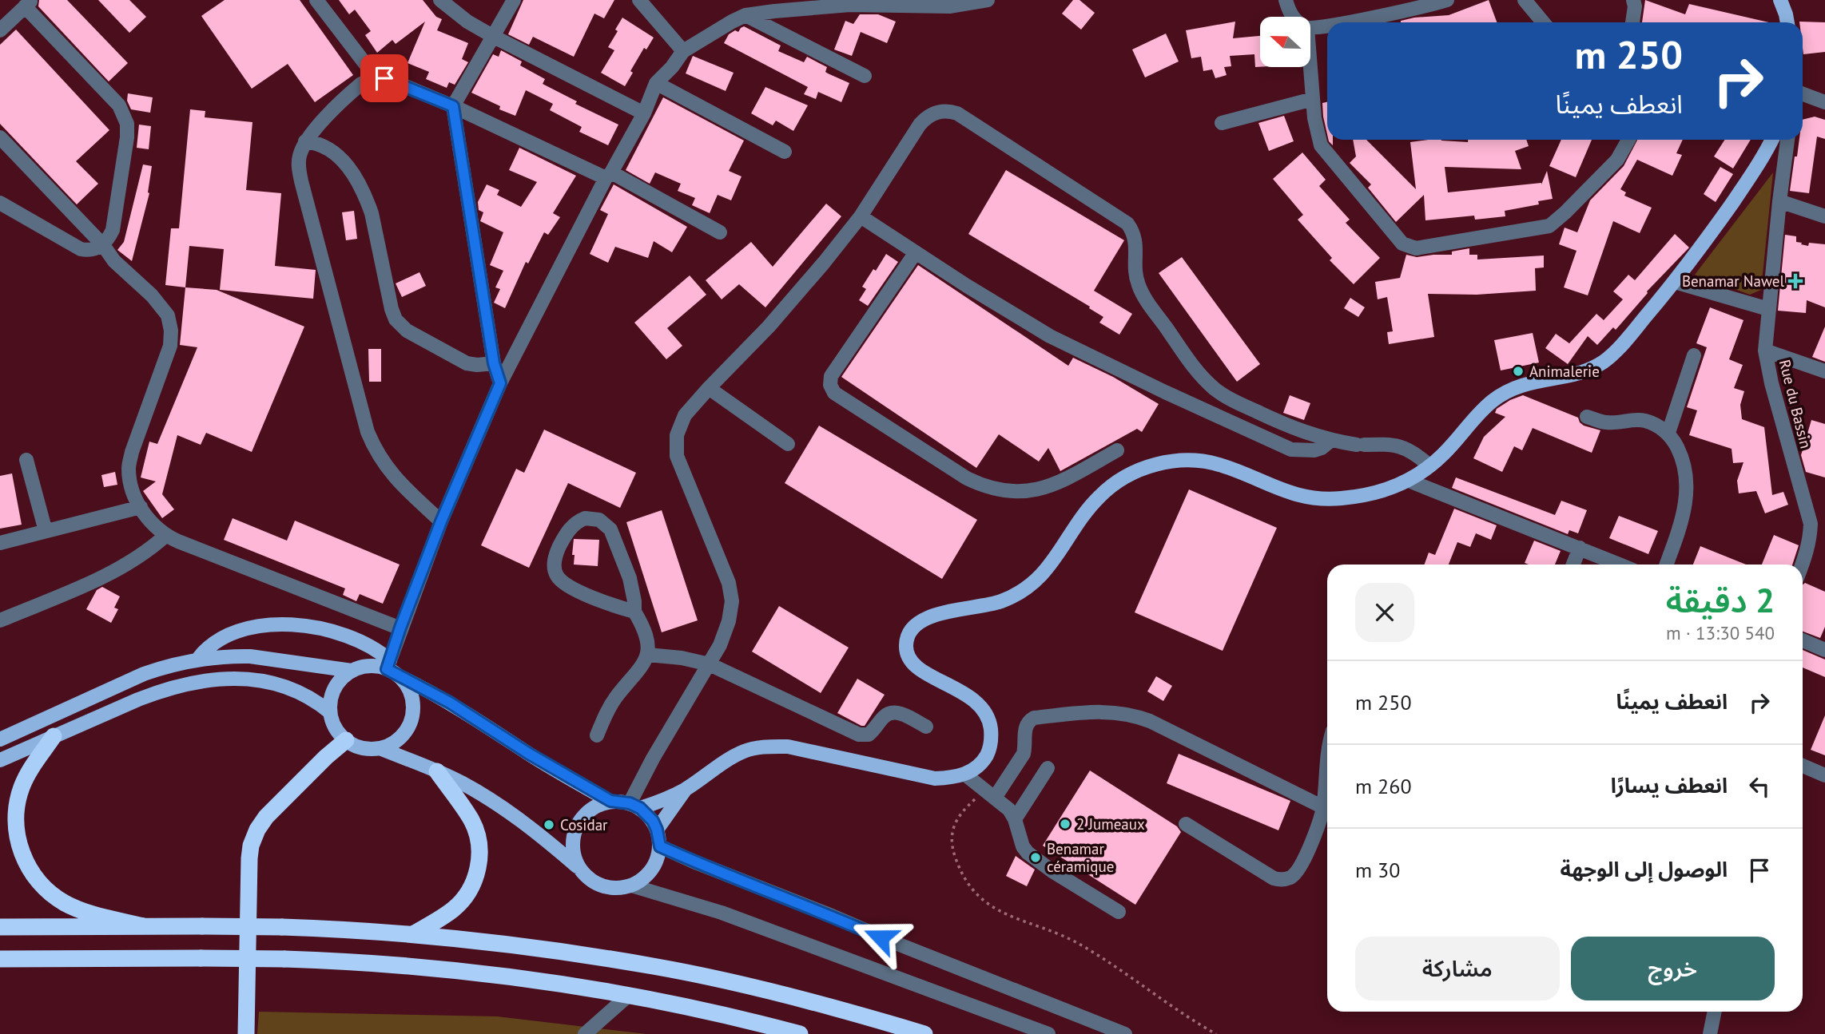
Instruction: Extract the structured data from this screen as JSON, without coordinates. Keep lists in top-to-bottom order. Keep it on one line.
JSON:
{"streets":{"street":["Rue du Bassin"]},"places":{"health":["Benamar Nawel"],"other":["Animalerie","2 Jumeaux","Cosidar","Benamar céramique"]},"north":"left","page":{"turn":["250 m","انعطف يمينًا"],"heading":["2 دقيقة","540 m · 13:30"],"list":[{"name":"انعطف يمينًا","value":"250 m"},{"name":"انعطف يسارًا","value":"260 m"},{"name":"الوصول إلى الوجهة","value":"30 m"}],"buttons":["خروج","مشاركة"]}}
